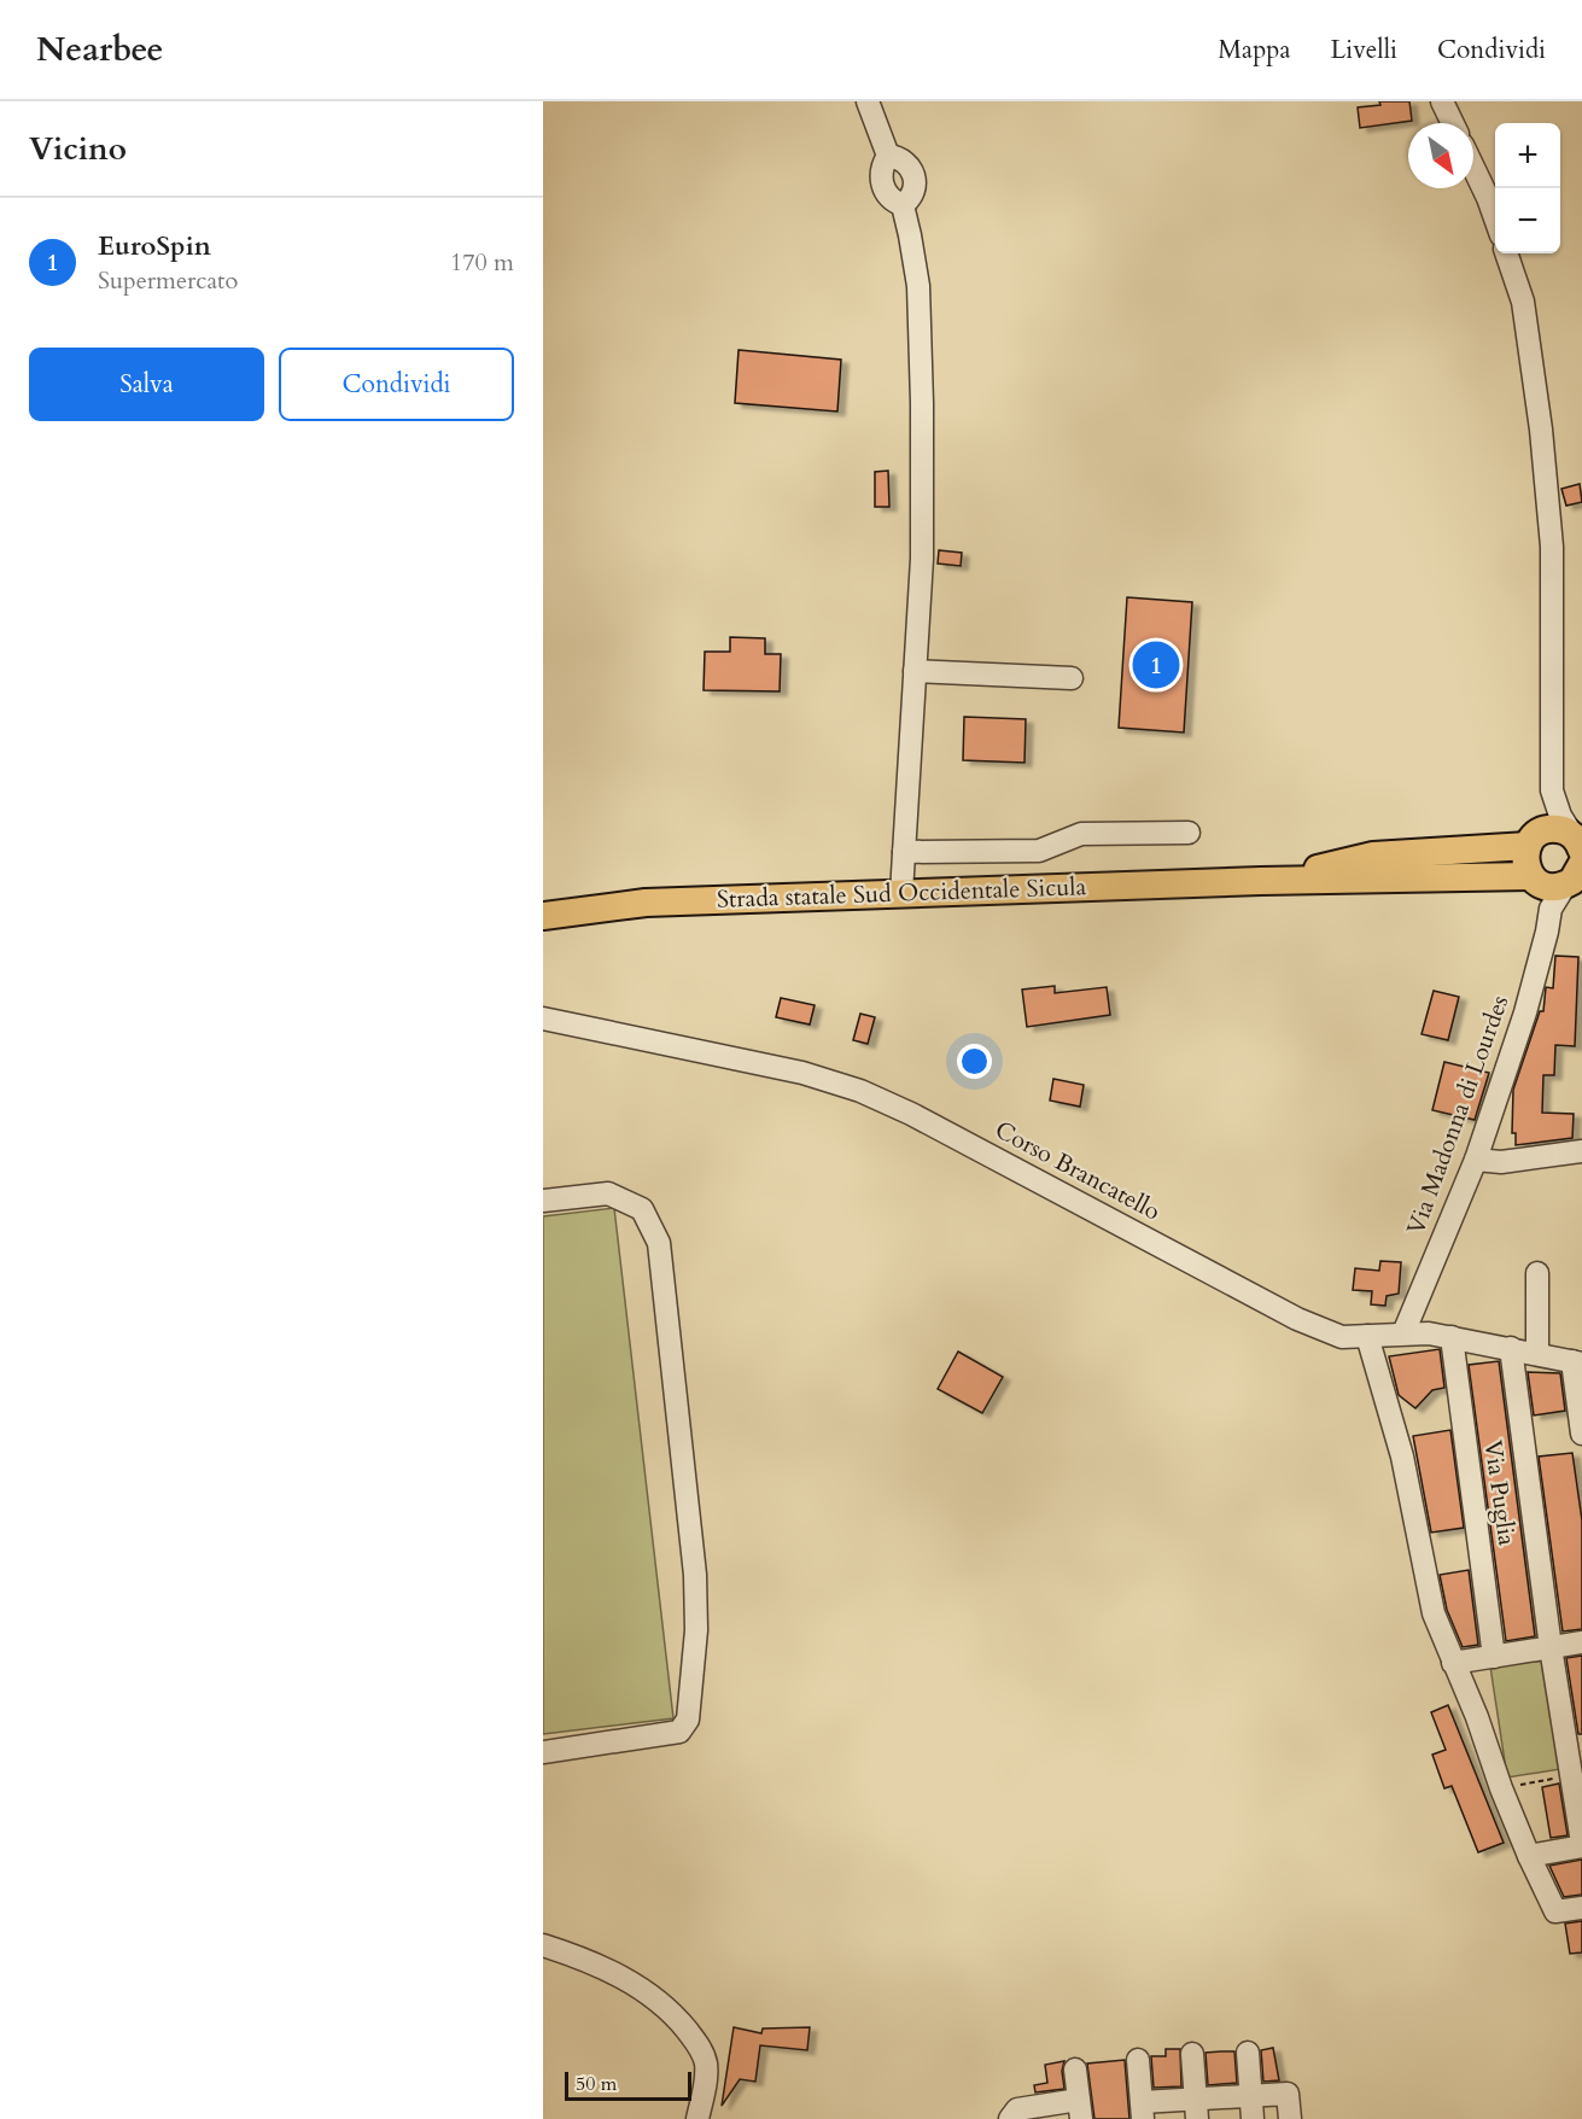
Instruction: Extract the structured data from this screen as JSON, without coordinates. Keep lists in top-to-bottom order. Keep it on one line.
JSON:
{"streets":{"main road":["Strada statale Sud Occidentale Sicula"],"street":["Via Madonna di Lourdes","Corso Brancatello","Via Puglia"]},"crossings":[["Strada statale Sud Occidentale Sicula","Via Madonna di Lourdes"],["Via Madonna di Lourdes","Corso Brancatello"],["Corso Brancatello","Via Puglia"]],"scale_bar":"50 m","north":"bottom right","page":{"header":"Nearbee","nav":["Mappa","Livelli","Condividi"],"heading":"Vicino","map_buttons":["+","−"],"list":[{"mark":"1","name":"EuroSpin","note":"Supermercato","value":"170 m"}],"buttons":["Salva","Condividi"],"pins":"1","scale":"50 m"}}
